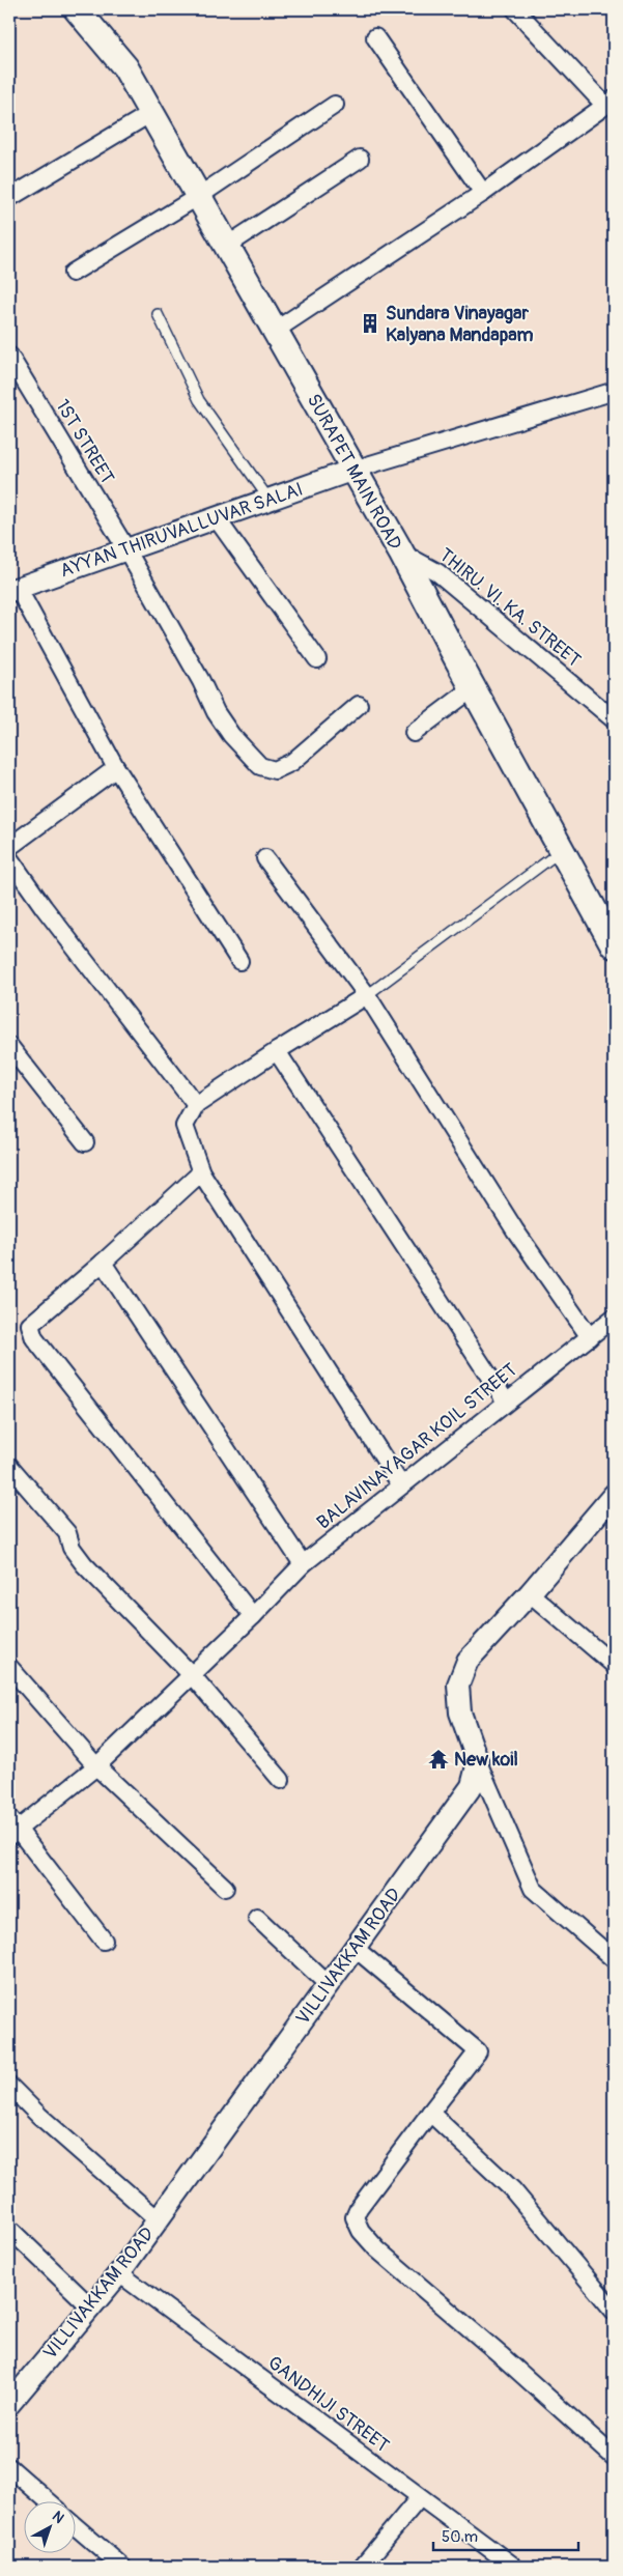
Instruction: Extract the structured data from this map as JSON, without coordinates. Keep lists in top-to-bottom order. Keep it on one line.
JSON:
{"streets":{"main road":["SURAPET MAIN ROAD"],"street":["1ST STREET","AYYAN THIRUVALLUVAR SALAI","THIRU. VI. KA. STREET","BALAVINAYAGAR KOIL STREET","VILLIVAKKAM ROAD","GANDHIJI STREET"]},"crossings":[["1ST STREET","AYYAN THIRUVALLUVAR SALAI"],["SURAPET MAIN ROAD","AYYAN THIRUVALLUVAR SALAI"],["SURAPET MAIN ROAD","THIRU. VI. KA. STREET"],["VILLIVAKKAM ROAD","GANDHIJI STREET"]],"places":{"building":["Sundara Vinayagar Kalyana Mandapam"],"temple":["New koil"]},"scale_bar":"50 m","north":"top right"}
